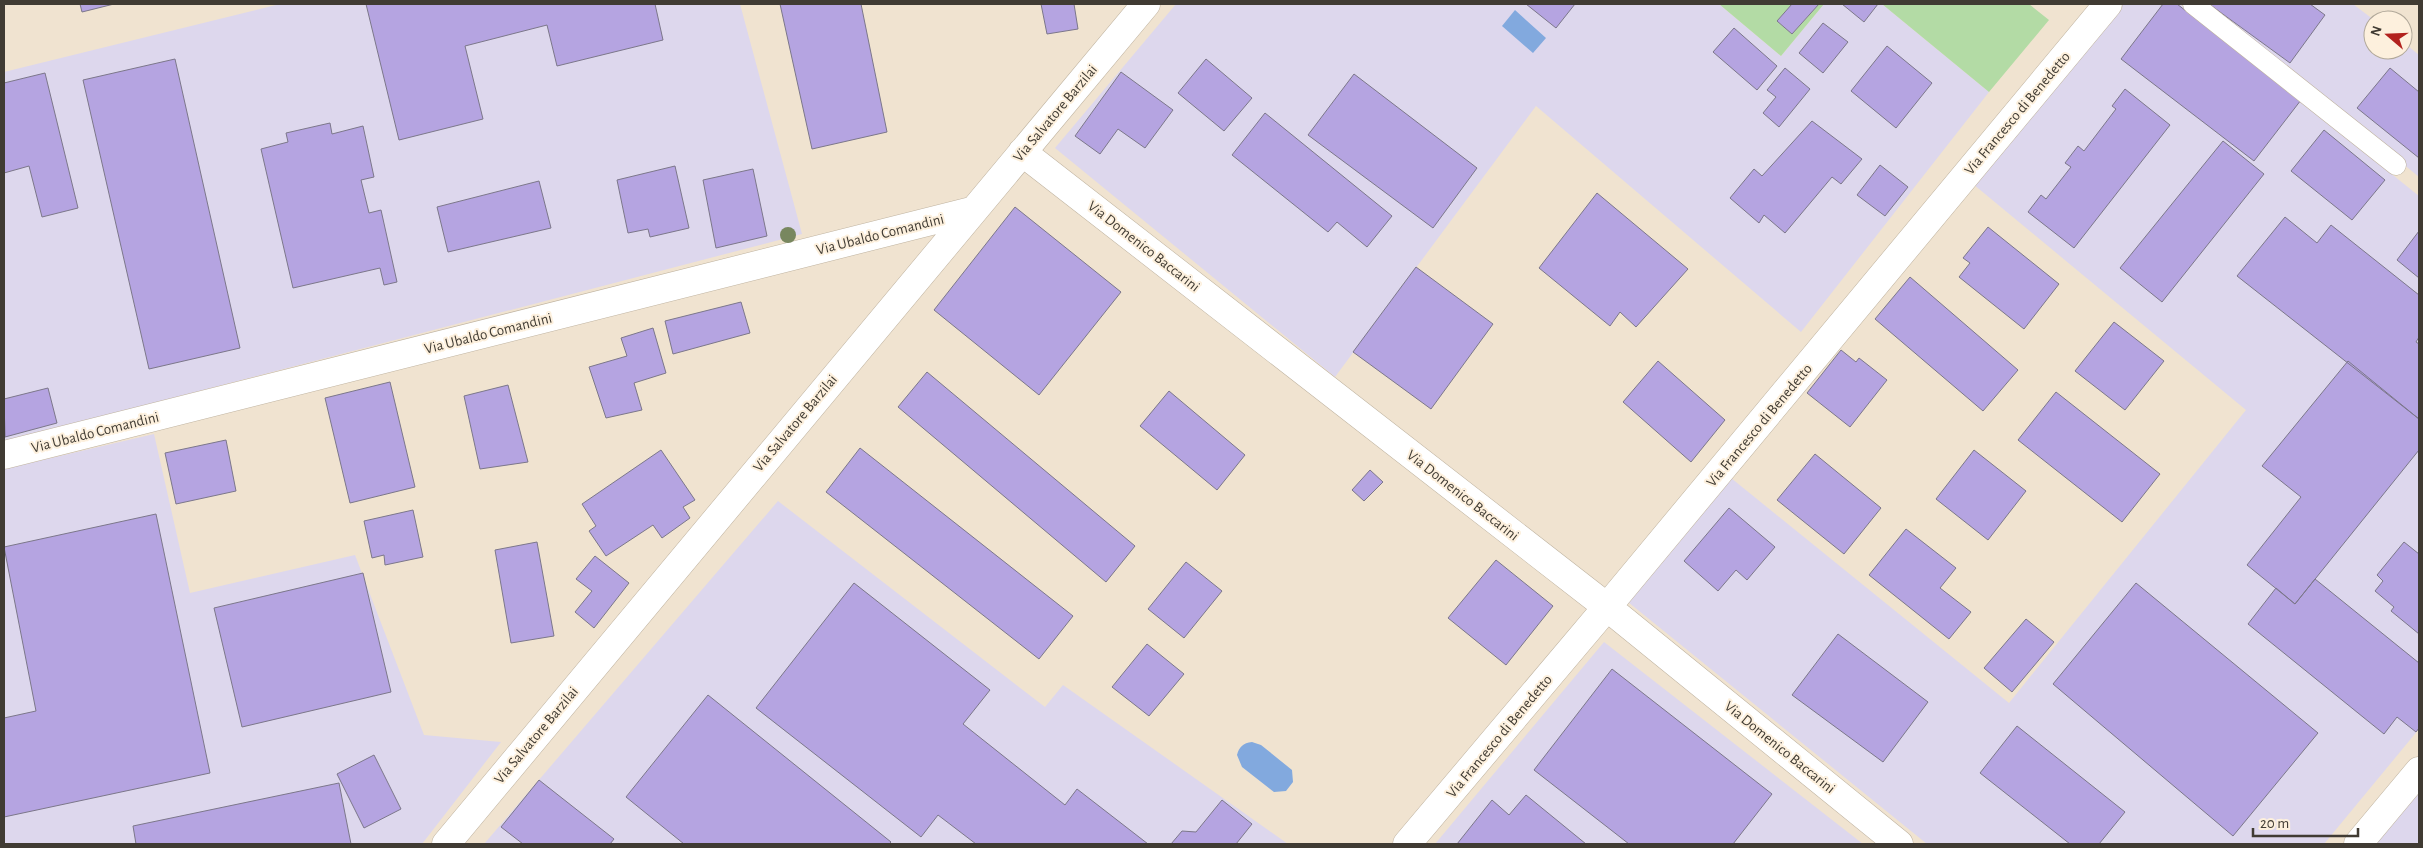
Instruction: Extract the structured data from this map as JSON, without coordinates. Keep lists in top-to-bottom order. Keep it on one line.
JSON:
{"streets":{"street":["Via Salvatore Barzilai","Via Francesco di Benedetto","Via Ubaldo Comandini","Via Domenico Baccarini"]},"crossings":[["Via Salvatore Barzilai","Via Ubaldo Comandini"],["Via Salvatore Barzilai","Via Domenico Baccarini"],["Via Francesco di Benedetto","Via Domenico Baccarini"]],"scale_bar":"20 m","north":"left"}
